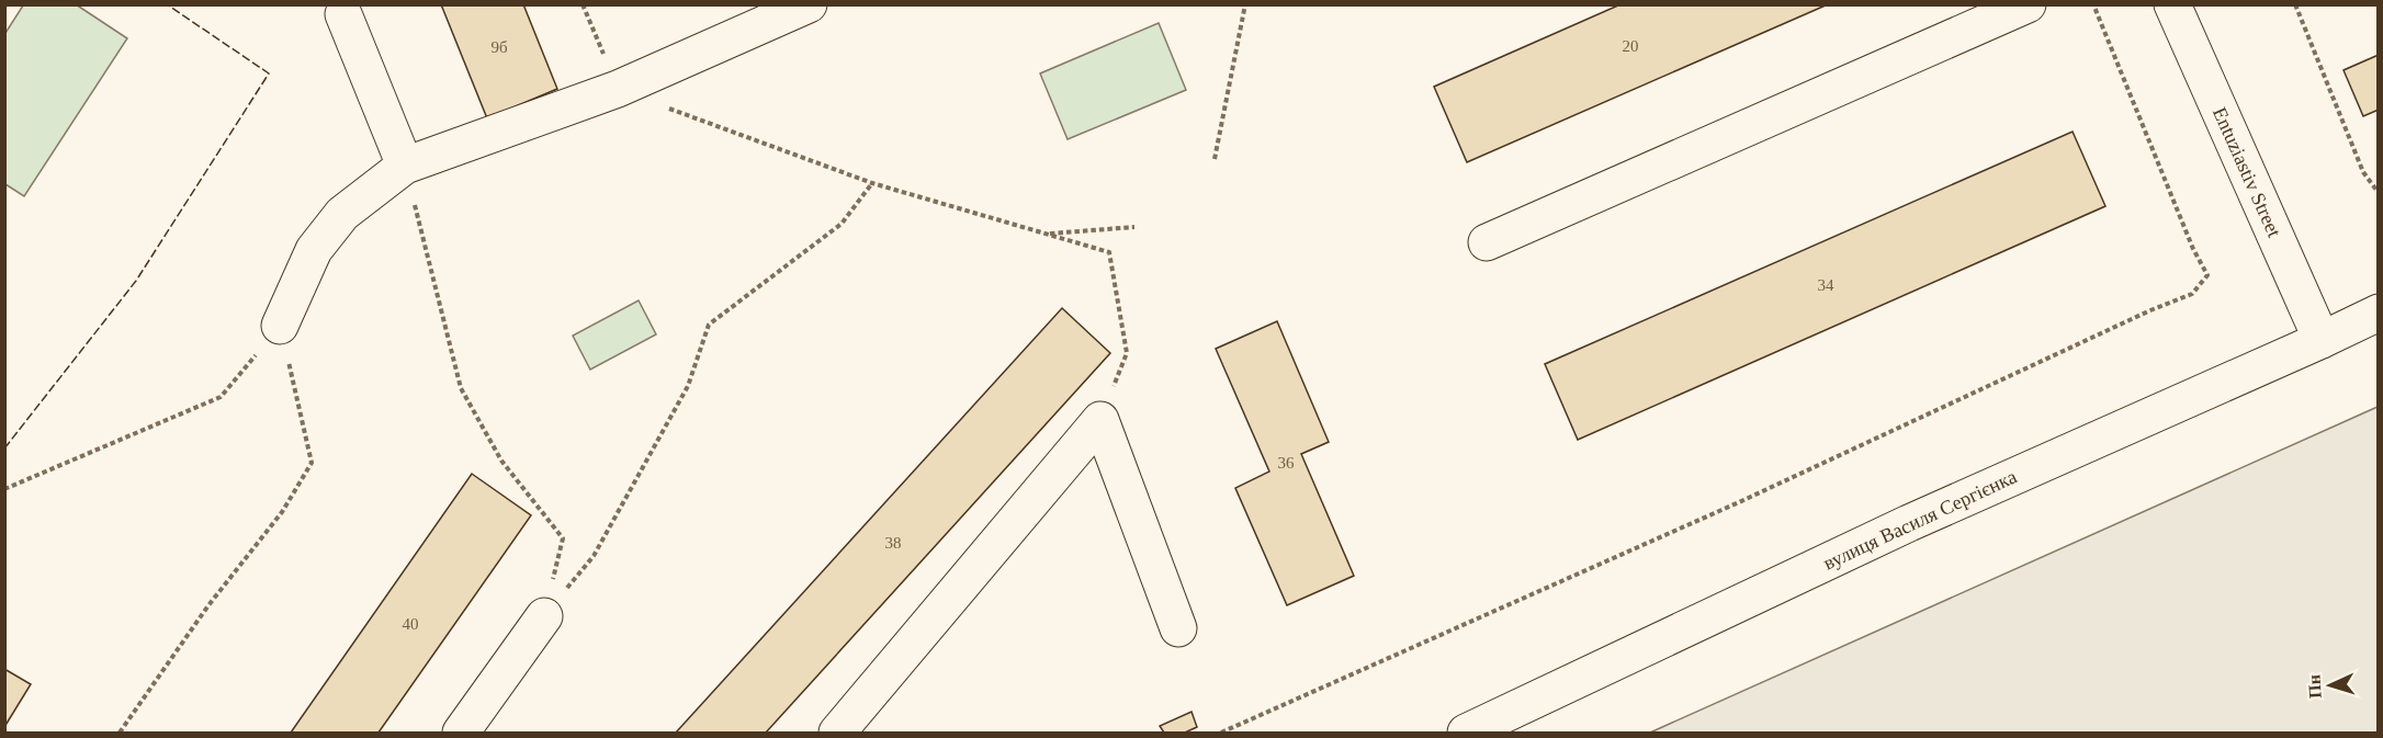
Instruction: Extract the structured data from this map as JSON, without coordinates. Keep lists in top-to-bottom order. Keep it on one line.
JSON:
{"streets":{"main road":["Entuziastiv Street","вулиця Василя Сергієнка"]},"crossings":[["Entuziastiv Street","вулиця Василя Сергієнка"]],"house_numbers":["20","9б","34","36","38","40"],"north":"left"}
